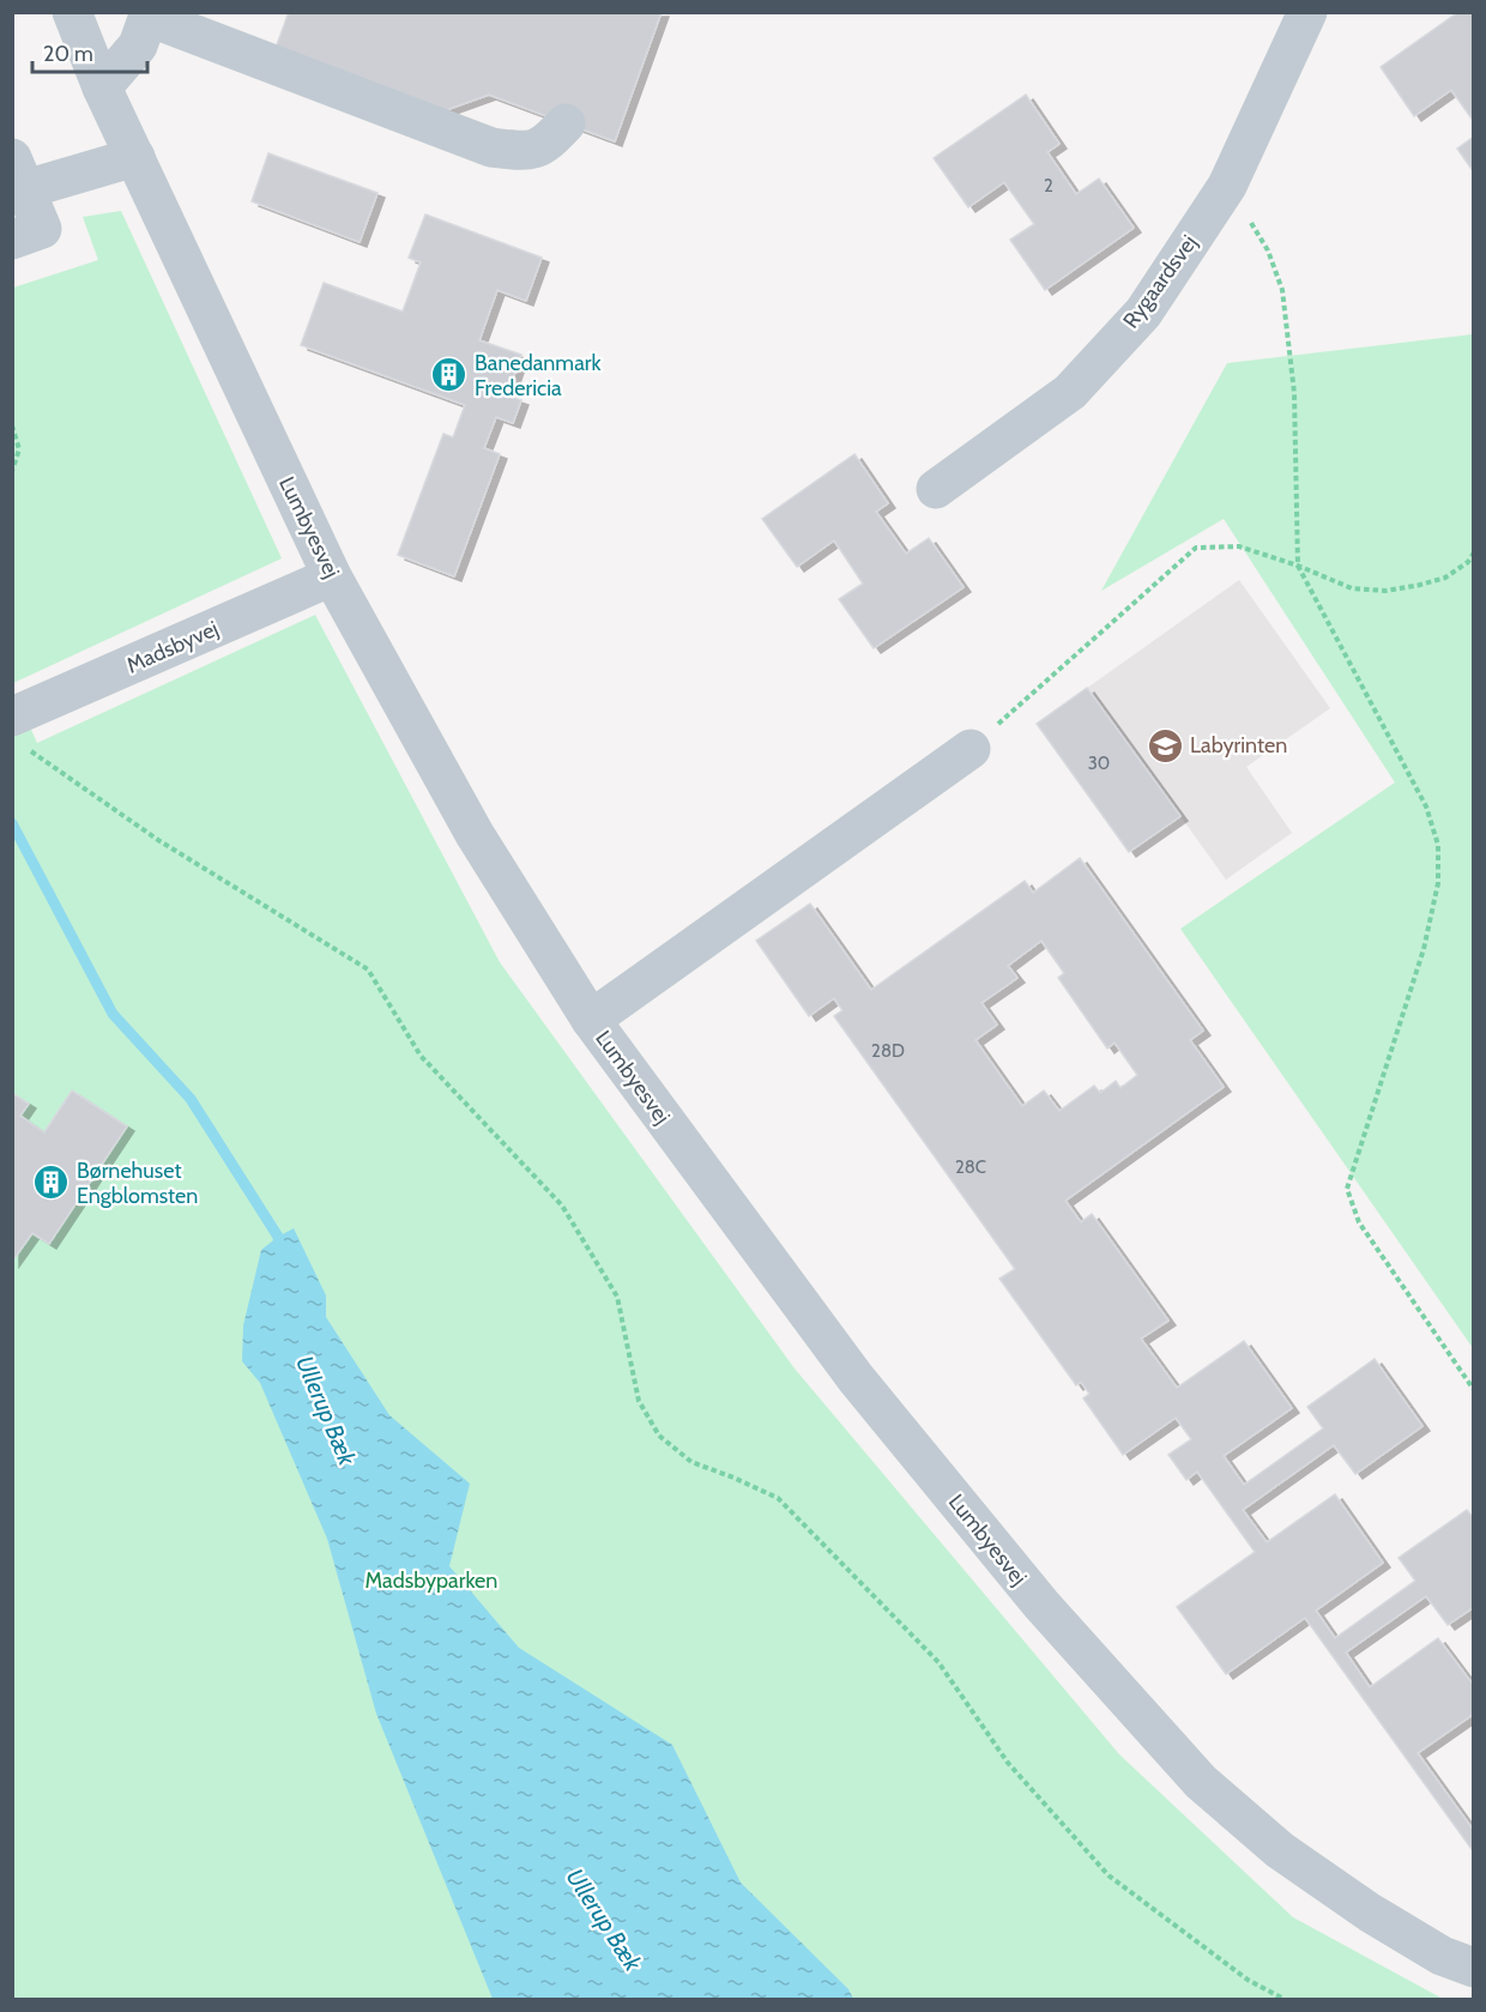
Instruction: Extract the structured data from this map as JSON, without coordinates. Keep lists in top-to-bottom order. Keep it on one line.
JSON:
{"streets":{"street":["Rygaardsvej","Lumbyesvej","Madsbyvej"]},"crossings":[["Lumbyesvej","Madsbyvej"]],"water":["Ullerup Bæk"],"parks":["Madsbyparken"],"places":{"building":["Banedanmark Fredericia","Børnehuset Engblomsten"],"school or university":["Labyrinten"]},"house_numbers":["2","30","28D","28C"],"scale_bar":"20 m"}
